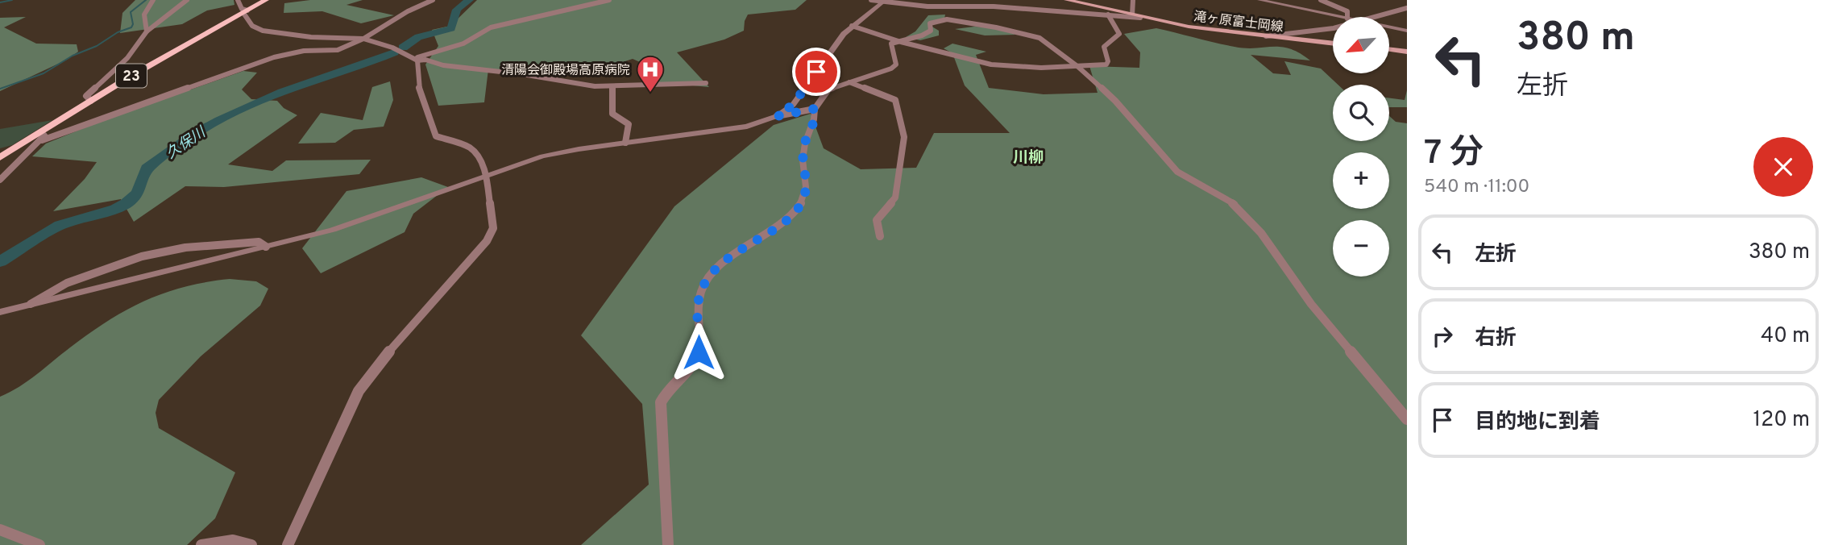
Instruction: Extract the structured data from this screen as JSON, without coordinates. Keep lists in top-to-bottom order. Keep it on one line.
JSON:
{"streets":{"main road":["滝ヶ原富士岡線","23"]},"districts":["川柳"],"water":["久保川"],"places":{"hospital":["清陽会御殿場高原病院"]},"north":"bottom left","page":{"turn":["380 m","左折"],"map_buttons":["+","−"],"heading":["7 分","540 m · 11:00"],"list":[{"name":"左折","value":"380 m"},{"name":"右折","value":"40 m"},{"name":"目的地に到着","value":"120 m"}]}}
